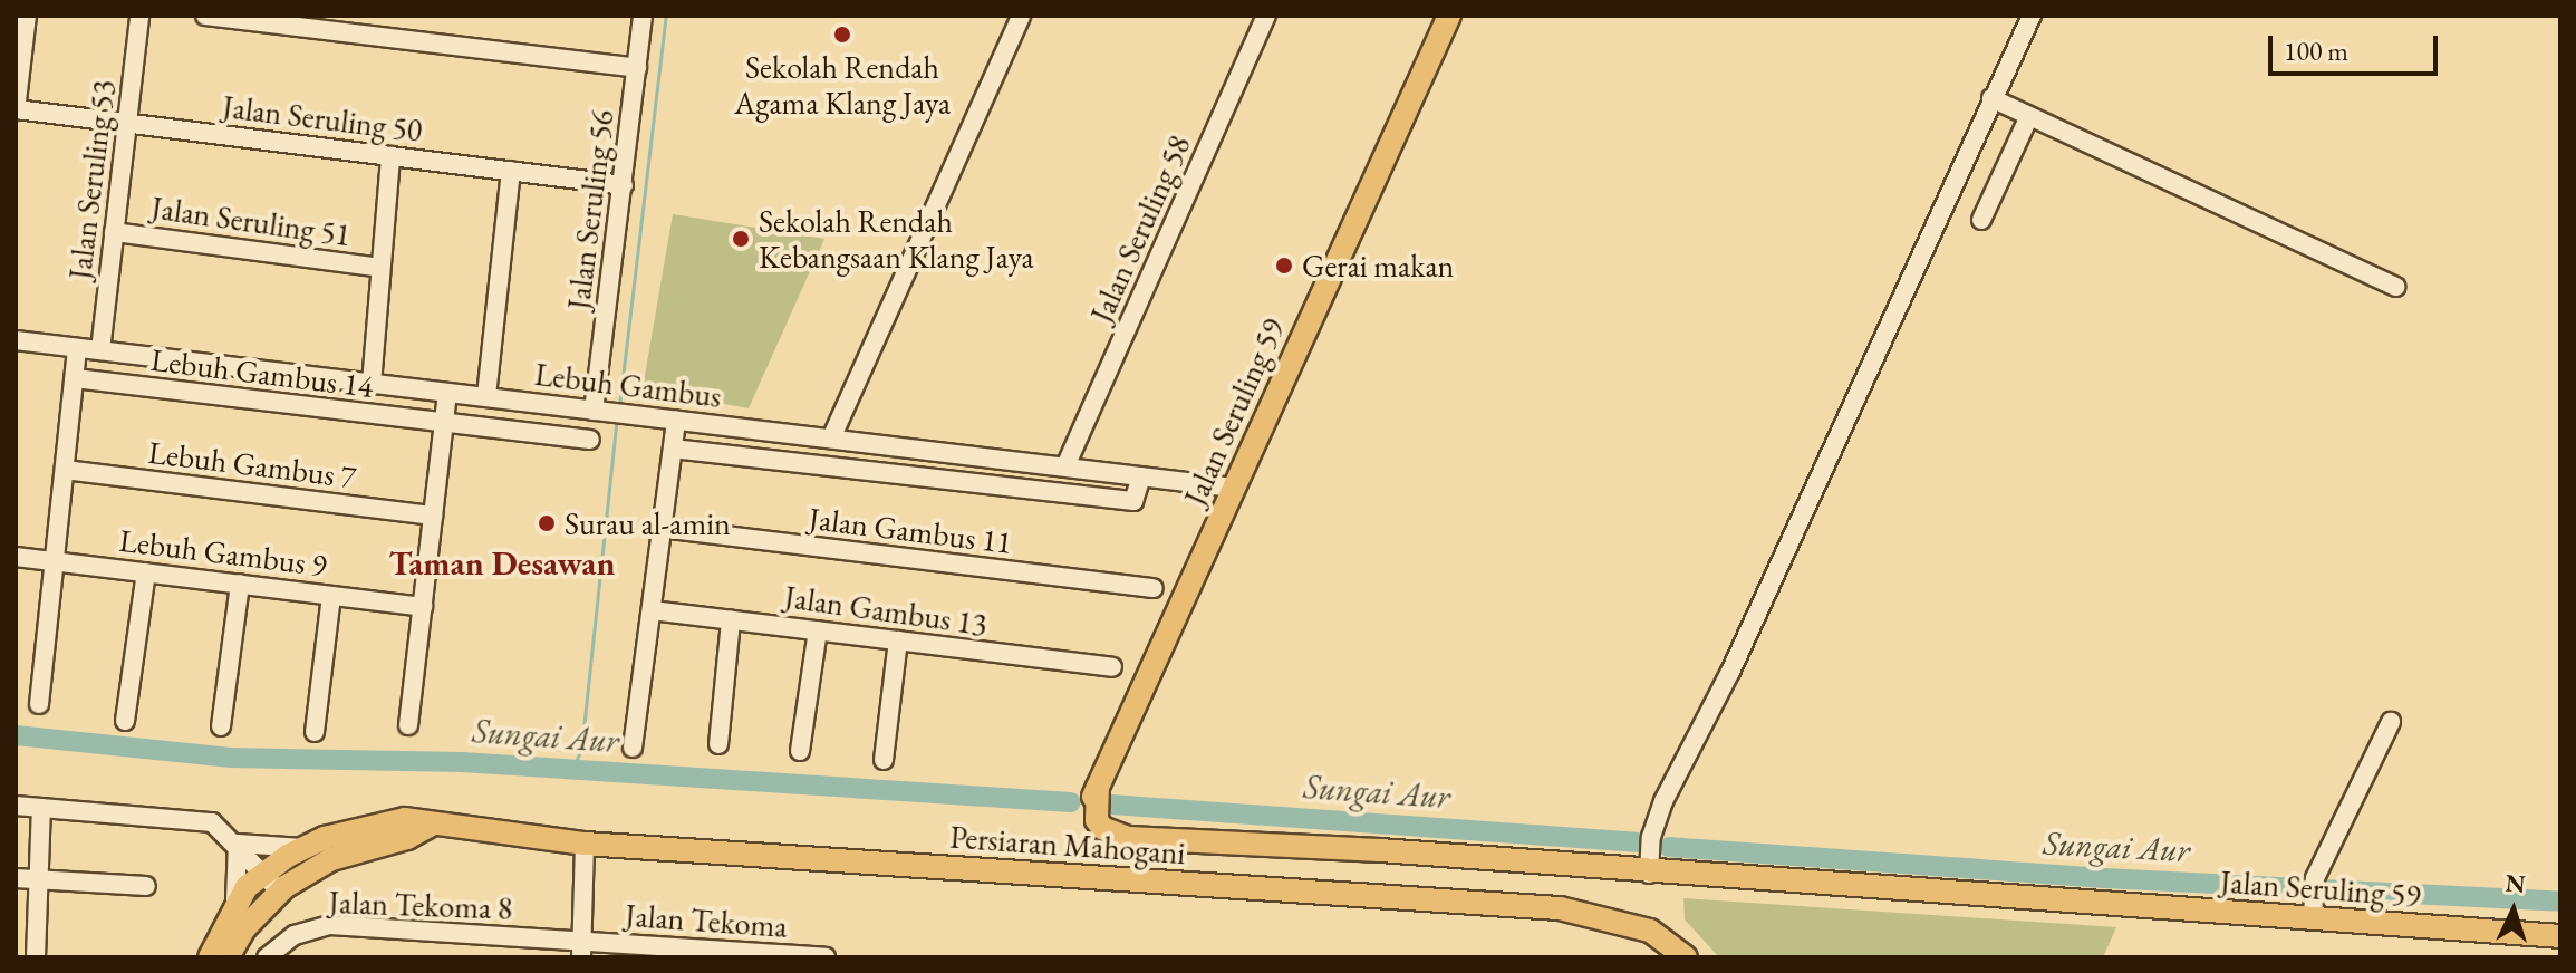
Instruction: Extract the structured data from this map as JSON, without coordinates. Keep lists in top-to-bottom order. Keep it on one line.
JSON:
{"streets":{"main road":["Jalan Seruling 59","Persiaran Mahogani"],"street":["Jalan Seruling 50","Jalan Seruling 53","Jalan Seruling 56","Jalan Seruling 51","Jalan Seruling 58","Lebuh Gambus 14","Lebuh Gambus","Lebuh Gambus 7","Jalan Gambus 11","Lebuh Gambus 9","Jalan Gambus 13","Jalan Tekoma 8","Jalan Tekoma"]},"crossings":[["Jalan Seruling 50","Jalan Seruling 53"],["Jalan Seruling 50","Jalan Seruling 56"],["Jalan Seruling 53","Jalan Seruling 51"],["Jalan Seruling 53","Lebuh Gambus"],["Jalan Seruling 56","Lebuh Gambus"],["Jalan Seruling 58","Lebuh Gambus"],["Lebuh Gambus","Jalan Seruling 59"],["Jalan Tekoma 8","Jalan Tekoma"]],"districts":["Taman Desawan"],"water":["Sungai Aur"],"places":["Sekolah Rendah Agama Klang Jaya","Sekolah Rendah Kebangsaan Klang Jaya","Gerai makan","Surau al-amin"],"scale_bar":"100 m","north":"top"}
